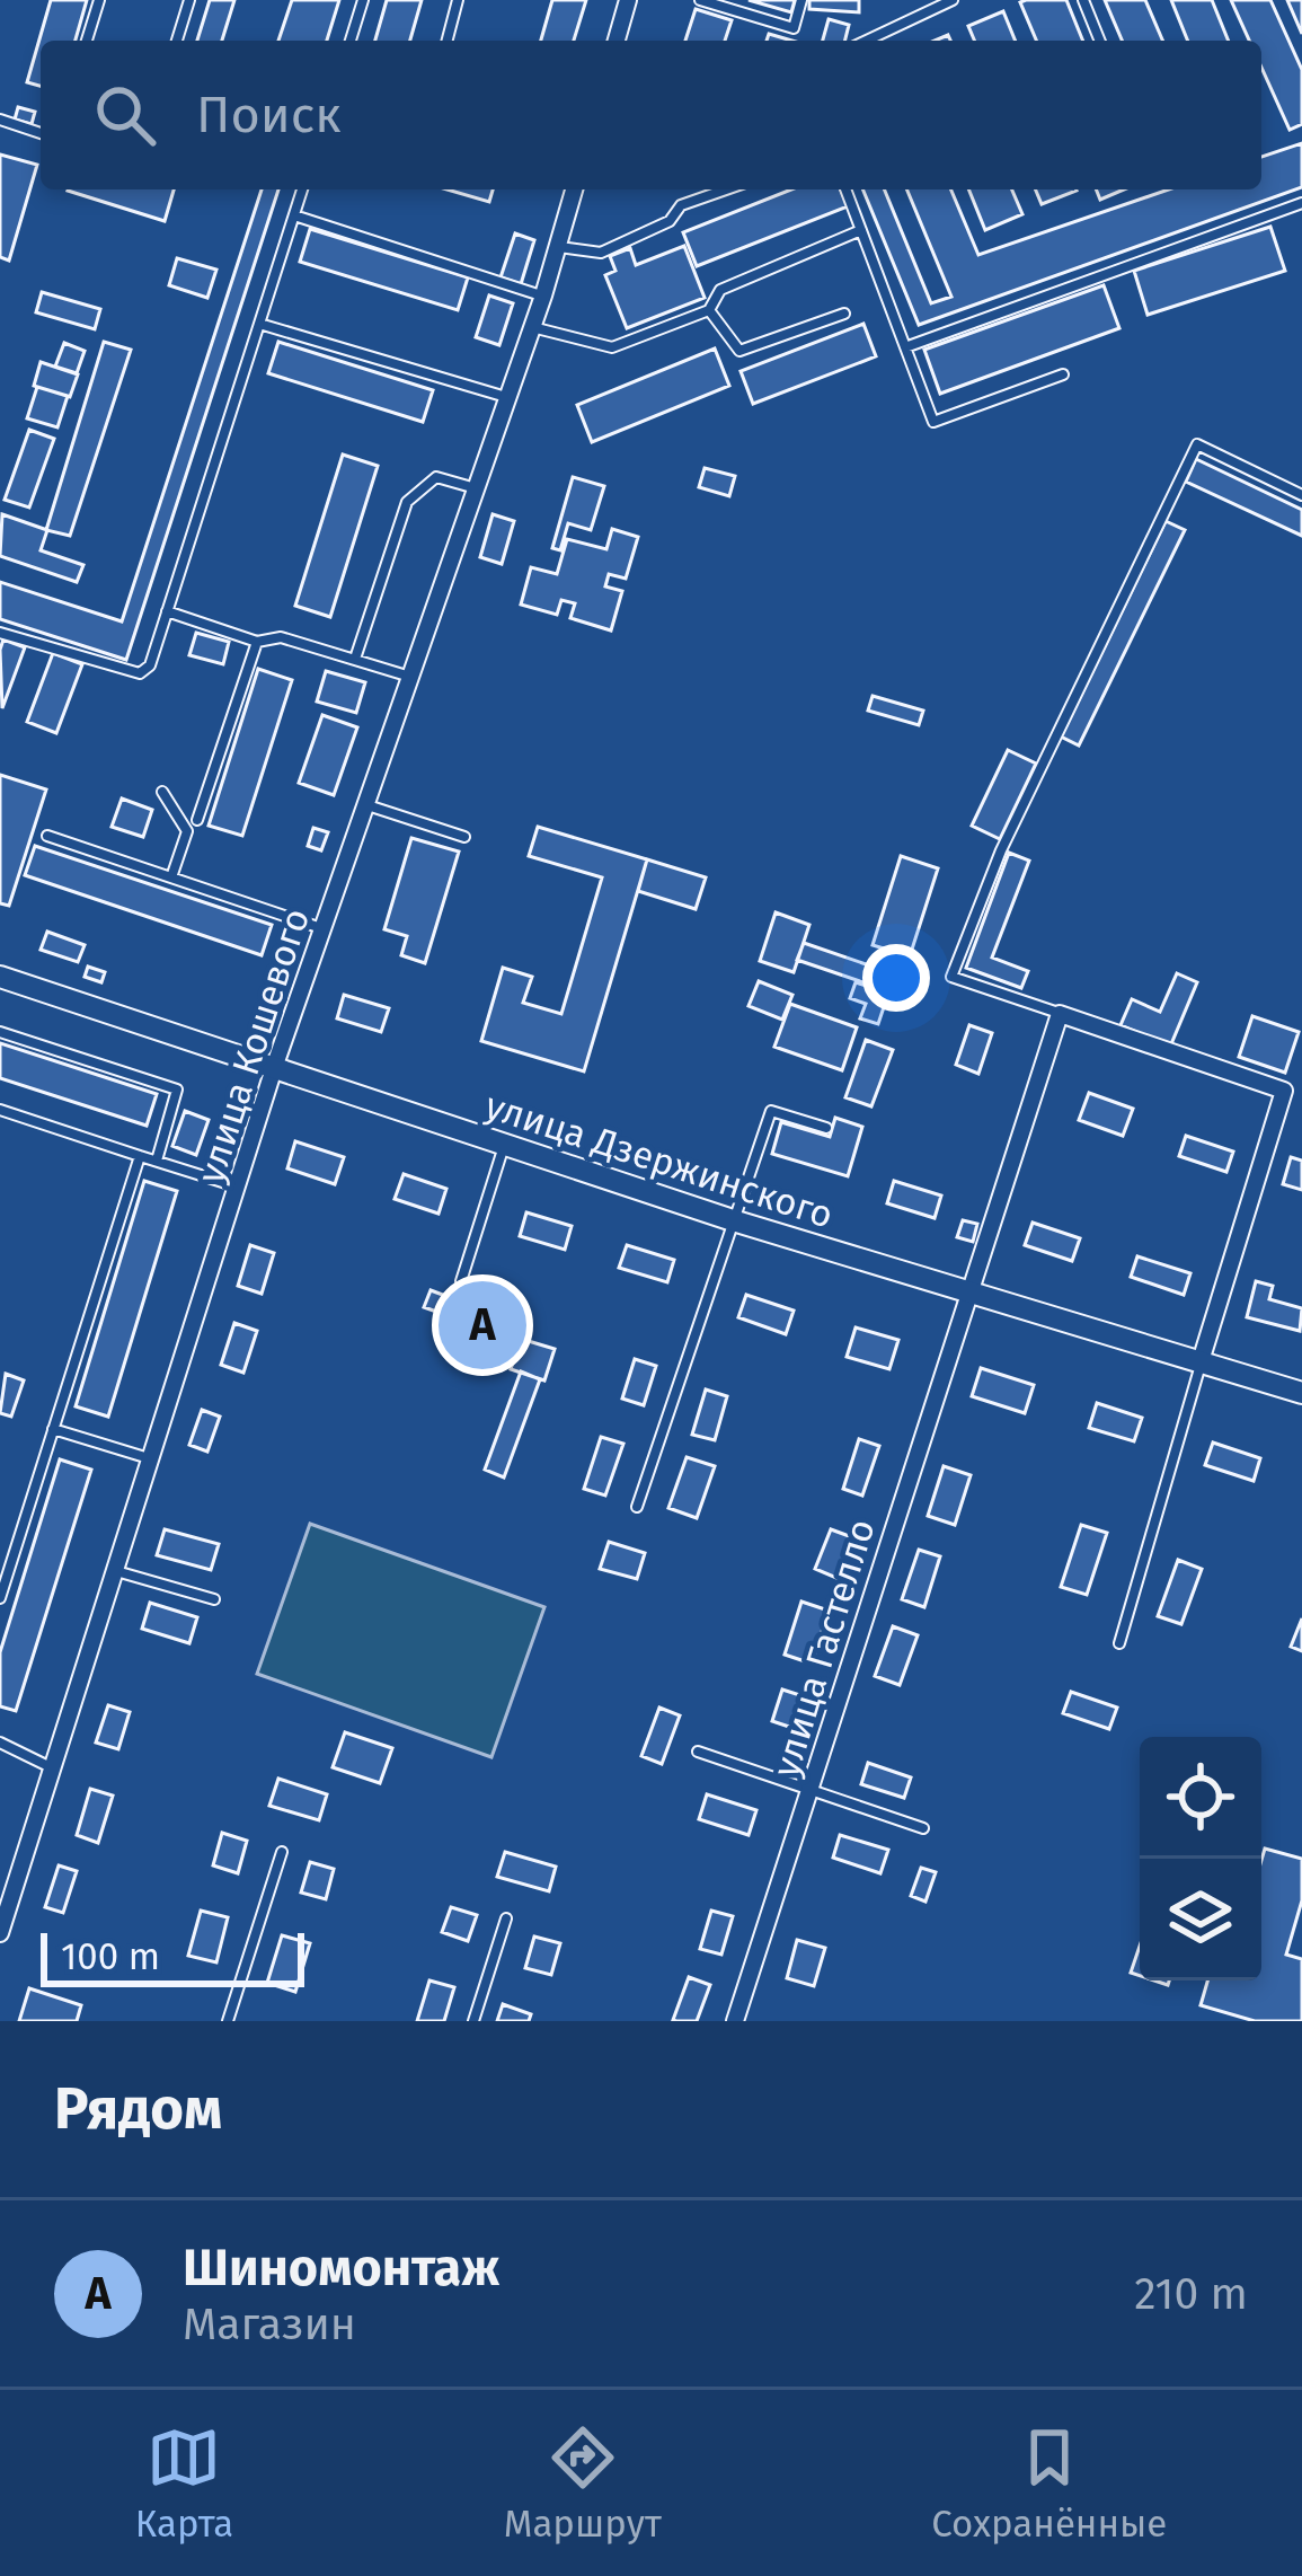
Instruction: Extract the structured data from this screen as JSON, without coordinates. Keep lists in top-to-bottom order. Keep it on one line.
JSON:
{"streets":{"street":["улица Кошевого","улица Дзержинского","улица Гастелло"]},"crossings":[["улица Кошевого","улица Дзержинского"],["улица Дзержинского","улица Гастелло"]],"scale_bar":"100 m","page":{"search":"Поиск","pins":"A","scale":"100 m","heading":"Рядом","list":[{"mark":"A","name":"Шиномонтаж","note":"Магазин","value":"210 m"}],"nav":["Карта","Маршрут","Сохранённые"]}}
